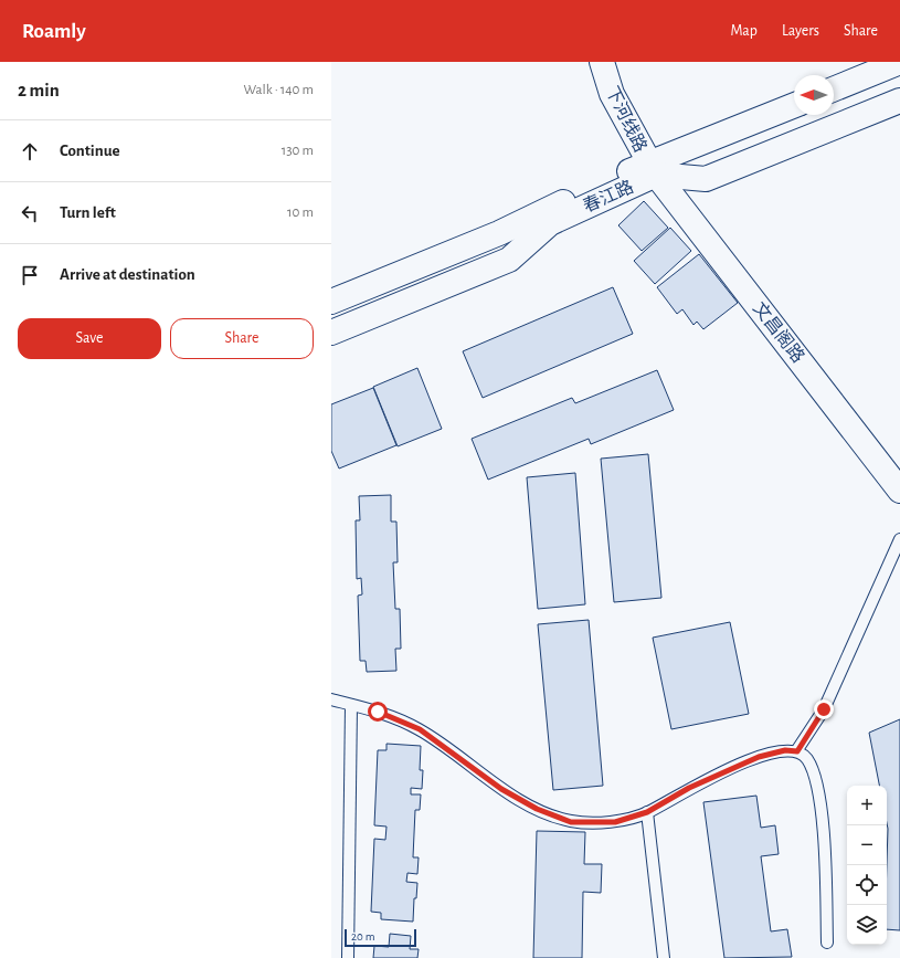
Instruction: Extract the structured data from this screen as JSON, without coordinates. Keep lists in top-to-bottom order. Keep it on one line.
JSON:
{"streets":{"main road":["下河线路","春江路","文昌阁路"]},"crossings":[["下河线路","春江路"],["下河线路","文昌阁路"],["春江路","文昌阁路"]],"scale_bar":"20 m","north":"left","page":{"header":"Roamly","nav":["Map","Layers","Share"],"heading":["2 min","Walk · 140 m"],"list":[["Continue","130 m"],["Turn left","10 m"],"Arrive at destination"],"buttons":["Save","Share"],"map_buttons":["+","−"],"scale":"20 m"}}
